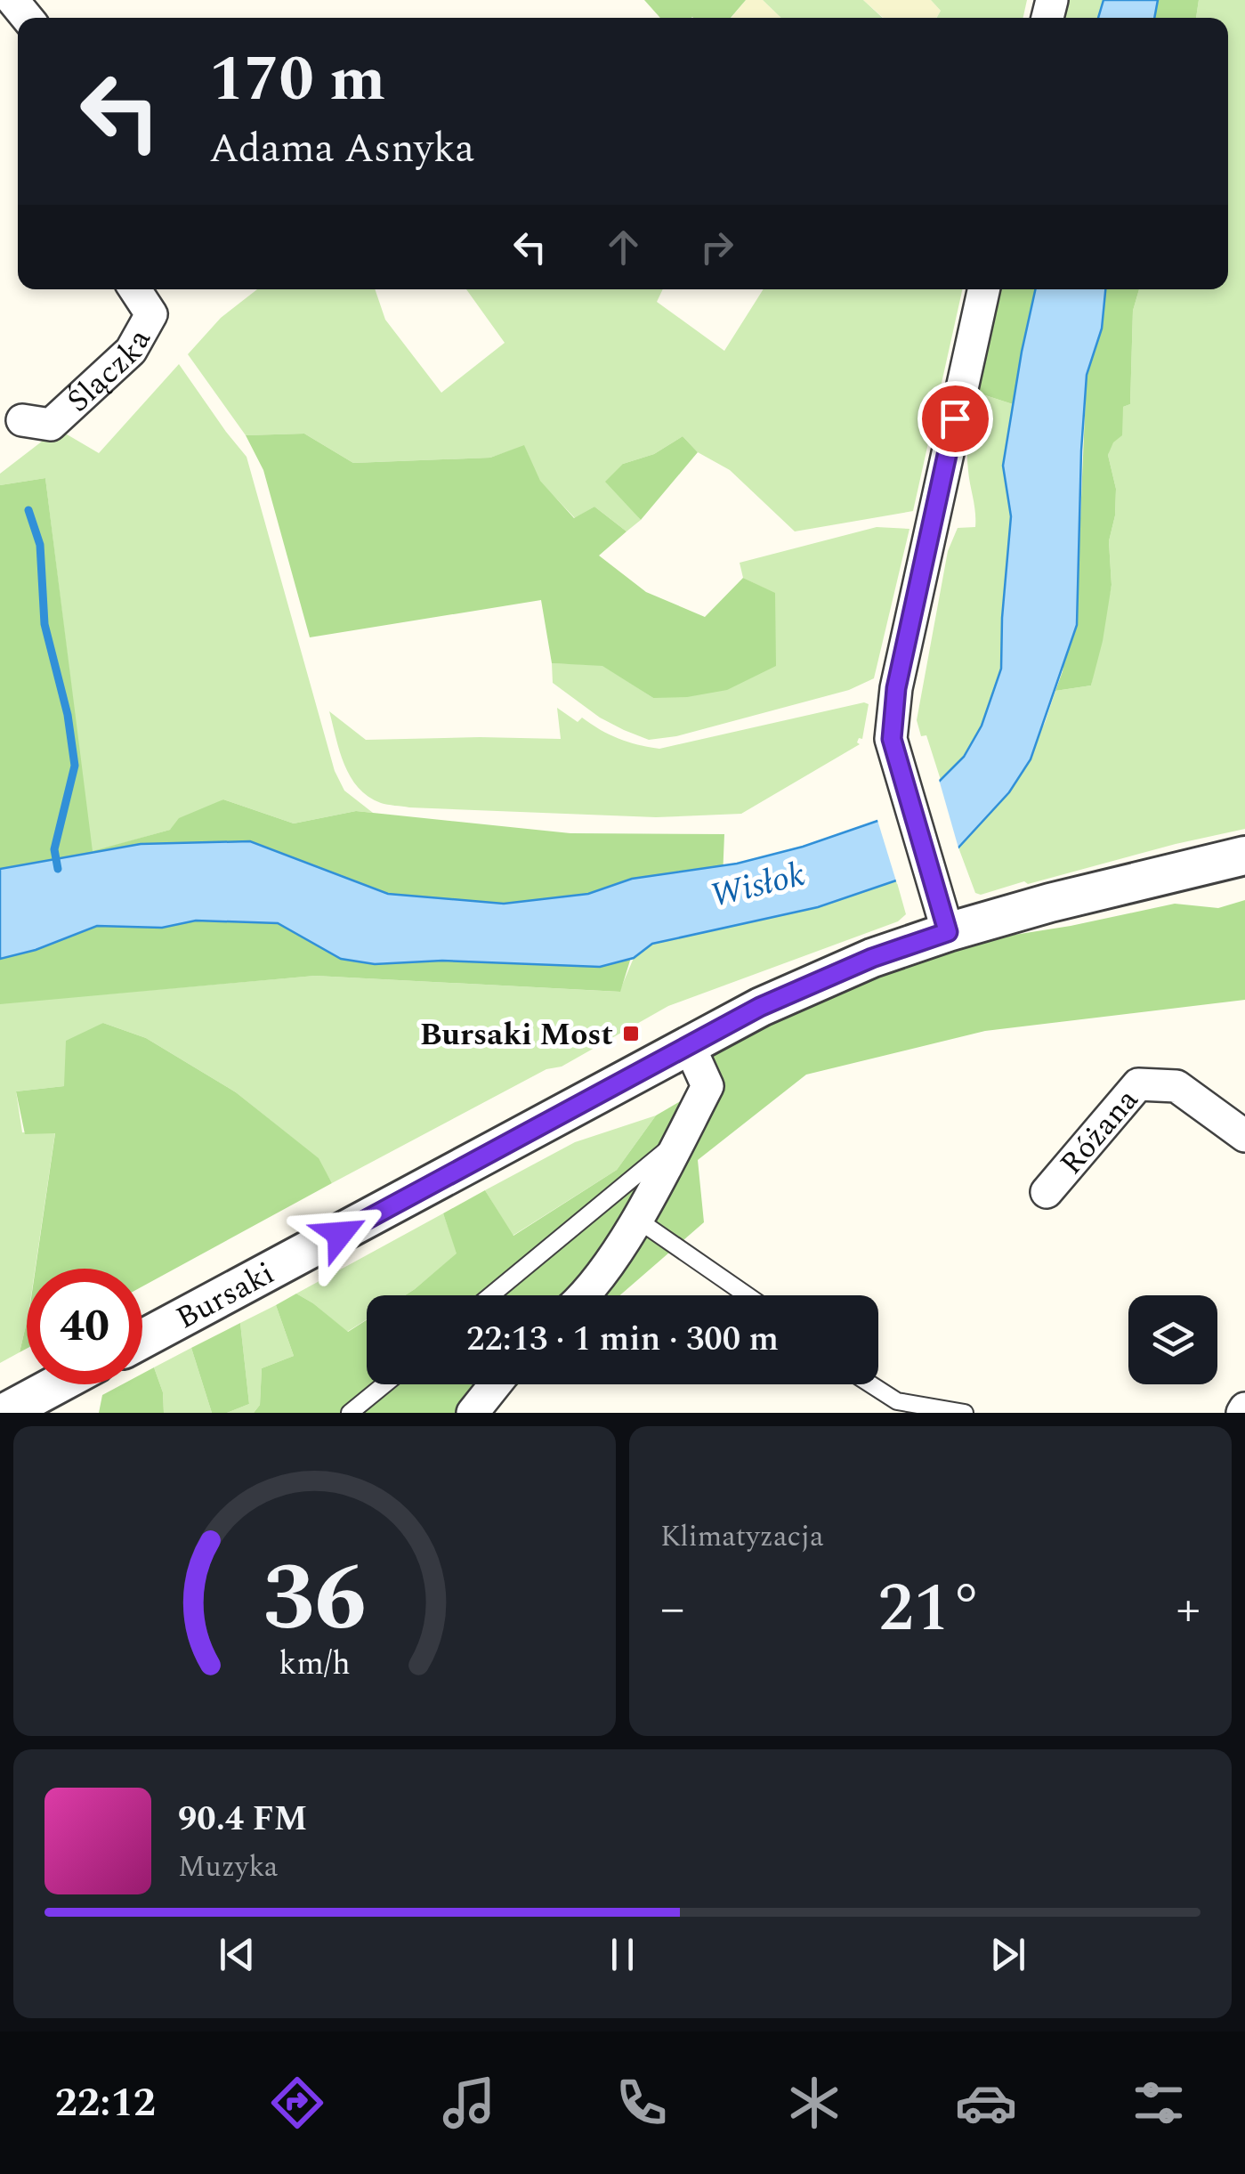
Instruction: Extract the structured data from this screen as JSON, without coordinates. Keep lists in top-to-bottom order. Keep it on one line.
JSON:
{"streets":{"street":["Ślączka","Różana","Bursaki"]},"water":["Wisłok"],"places":{"transit":["Bursaki Most"]},"page":{"turn":["170 m","Adama Asnyka"],"limit":"40","trip":"22:13 · 1 min · 300 m","tile":"Klimatyzacja","heat":["−","21°","+"],"song":["90.4 FM","Muzyka"],"tabs":"22:12","gauge":["36","km/h"]}}
